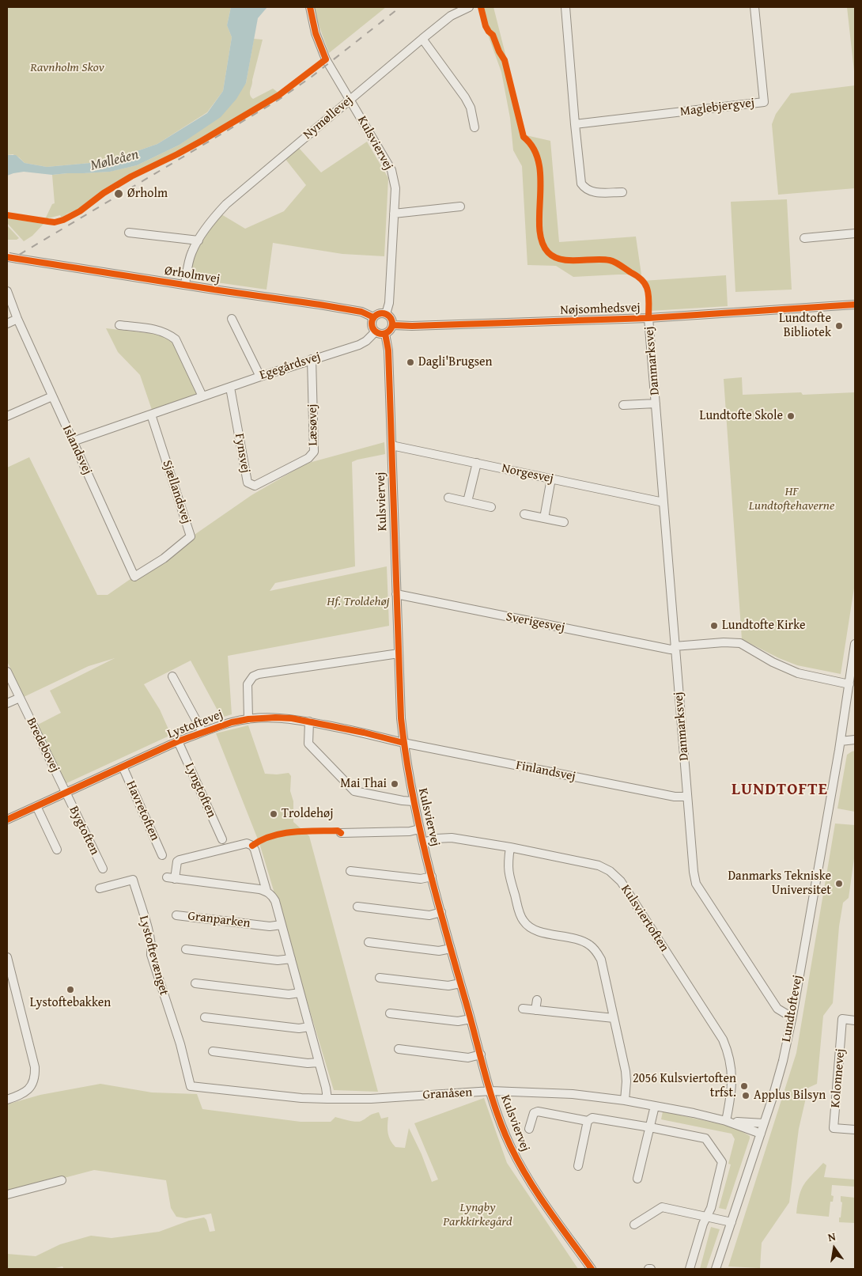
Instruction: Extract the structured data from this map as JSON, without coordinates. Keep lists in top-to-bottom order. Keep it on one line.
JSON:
{"streets":{"street":["Maglebjergvej","Nymøllevej","Kulsviervej","Ørholmvej","Nøjsomhedsvej","Danmarksvej","Egegårdsvej","Læsøvej","Islandsvej","Fynsvej","Norgesvej","Sjællandsvej","Sverigesvej","Lystoftevej","Bredebovej","Finlandsvej","Lyngtoften","Havretoften","Bygtoften","Kulsviertoften","Granparken","Lystoftevænget","Lundtoftevej","Kolonnevej","Granåsen"]},"crossings":[["Nymøllevej","Kulsviervej"],["Nymøllevej","Ørholmvej"],["Kulsviervej","Ørholmvej"],["Kulsviervej","Nøjsomhedsvej"],["Kulsviervej","Egegårdsvej"],["Kulsviervej","Norgesvej"],["Kulsviervej","Sverigesvej"],["Kulsviervej","Lystoftevej"],["Kulsviervej","Finlandsvej"],["Kulsviervej","Kulsviertoften"],["Kulsviervej","Granåsen"],["Ørholmvej","Nøjsomhedsvej"],["Ørholmvej","Egegårdsvej"],["Nøjsomhedsvej","Danmarksvej"],["Nøjsomhedsvej","Egegårdsvej"],["Danmarksvej","Norgesvej"],["Danmarksvej","Sverigesvej"],["Danmarksvej","Finlandsvej"],["Danmarksvej","Lundtoftevej"],["Egegårdsvej","Læsøvej"],["Egegårdsvej","Islandsvej"],["Egegårdsvej","Fynsvej"],["Egegårdsvej","Sjællandsvej"],["Læsøvej","Fynsvej"],["Islandsvej","Sjællandsvej"],["Sverigesvej","Lundtoftevej"],["Lystoftevej","Bredebovej"],["Lystoftevej","Finlandsvej"],["Lystoftevej","Lyngtoften"],["Lystoftevej","Havretoften"],["Lystoftevej","Bygtoften"],["Bredebovej","Bygtoften"],["Kulsviertoften","Granåsen"],["Lystoftevænget","Granåsen"],["Lundtoftevej","Granåsen"]],"districts":["LUNDTOFTE"],"water":["Mølleåen"],"parks":["Ravnholm Skov","HF Lundtoftehaverne","Hf. Troldehøj","Lyngby Parkkirkegård"],"places":["Ørholm","Lundtofte Bibliotek","Dagli'Brugsen","Lundtofte Skole","Lundtofte Kirke","Mai Thai","Troldehøj","Danmarks Tekniske Universitet","Lystoftebakken","2056 Kulsviertoften trfst.","Applus Bilsyn"],"north":"top"}
